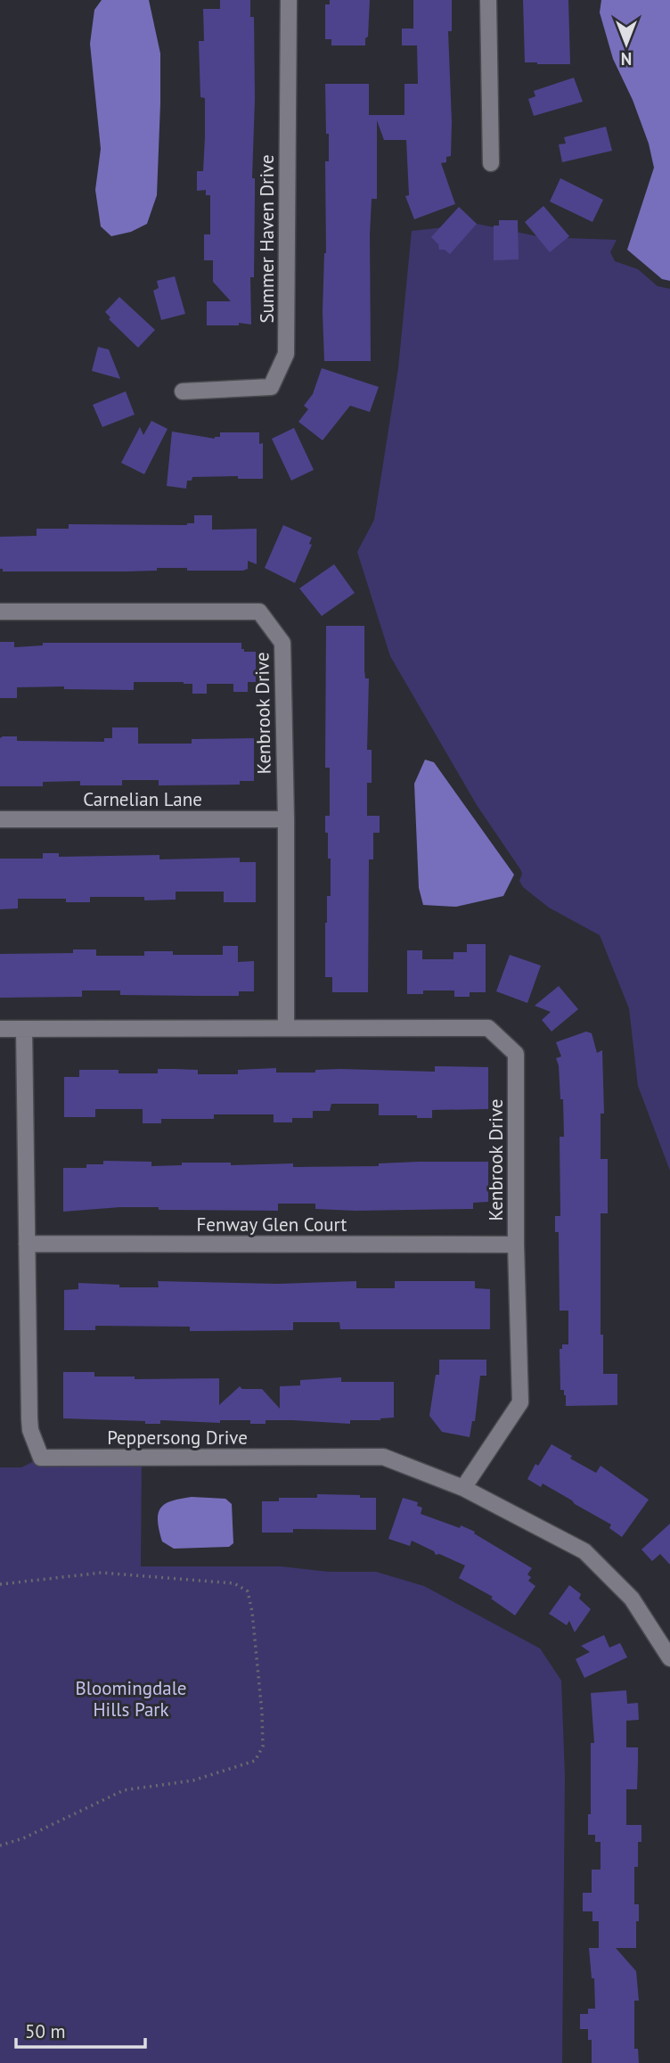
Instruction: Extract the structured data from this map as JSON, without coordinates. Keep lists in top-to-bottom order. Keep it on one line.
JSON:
{"streets":{"street":["Summer Haven Drive","Kenbrook Drive","Carnelian Lane","Fenway Glen Court","Peppersong Drive"]},"crossings":[["Kenbrook Drive","Carnelian Lane"],["Kenbrook Drive","Fenway Glen Court"],["Kenbrook Drive","Peppersong Drive"],["Fenway Glen Court","Peppersong Drive"]],"parks":["Bloomingdale Hills Park"],"scale_bar":"50 m","north":"bottom"}
